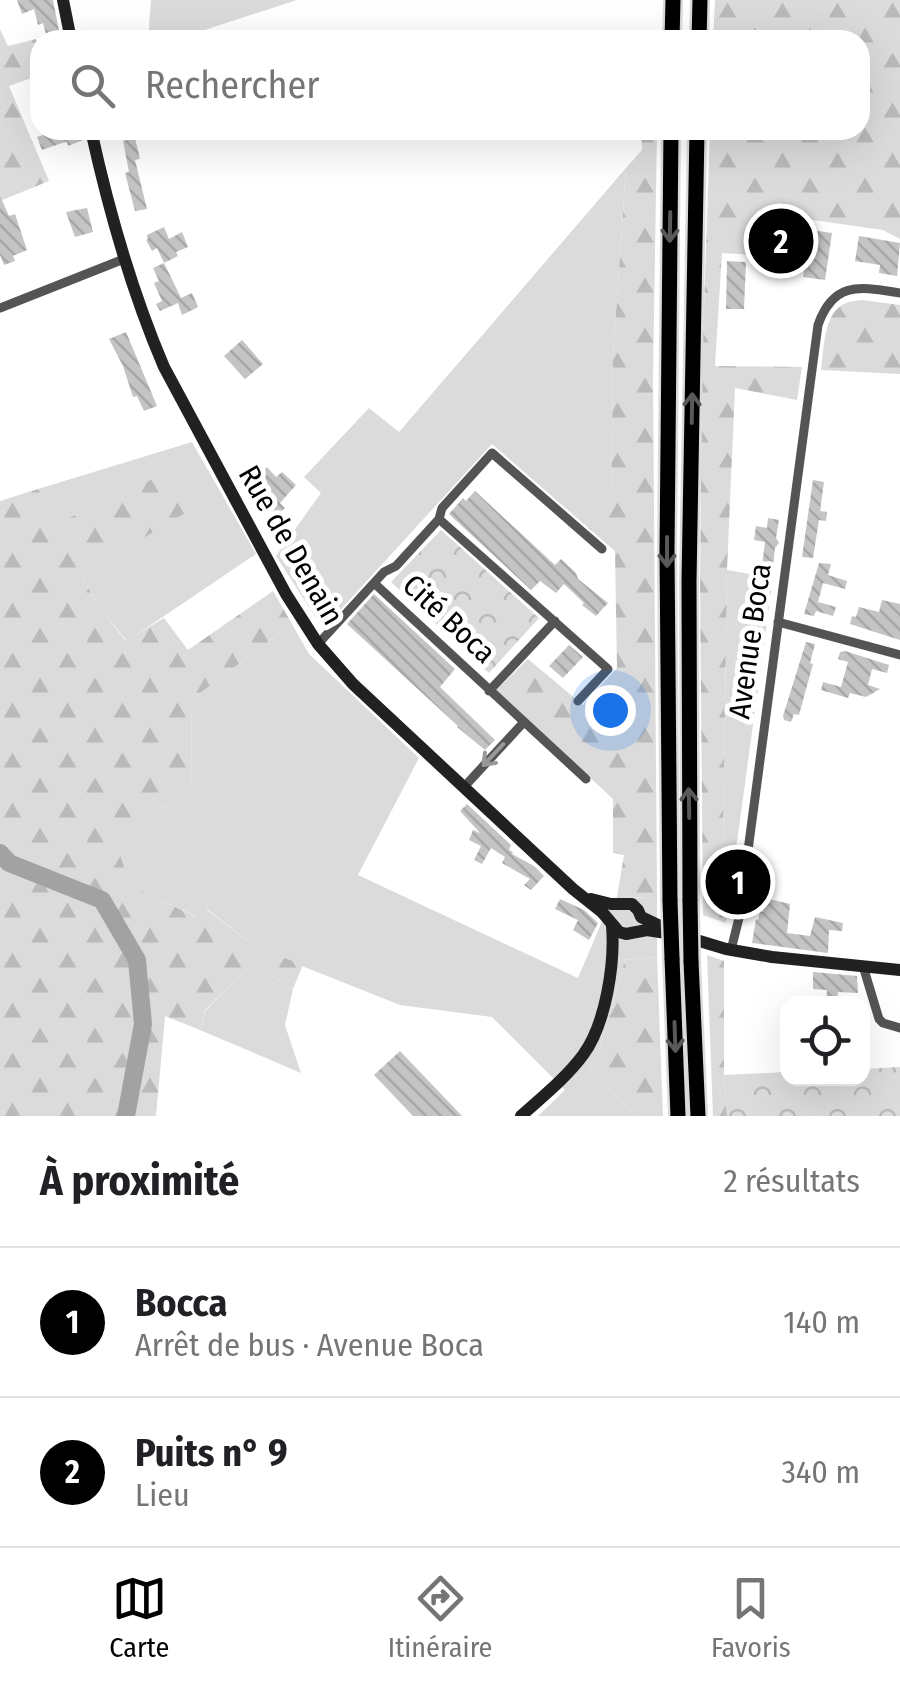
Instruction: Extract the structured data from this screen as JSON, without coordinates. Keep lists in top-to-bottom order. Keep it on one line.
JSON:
{"streets":{"street":["Rue de Denain","Cité Boca","Avenue Boca"]},"crossings":[["Rue de Denain","Cité Boca"]],"page":{"search":"Rechercher","pins":["2","1"],"heading":["À proximité","2 résultats"],"list":[{"mark":"1","name":"Bocca","note":"Arrêt de bus · Avenue Boca","value":"140 m"},{"mark":"2","name":"Puits n° 9","note":"Lieu","value":"340 m"}],"nav":["Carte","Itinéraire","Favoris"]}}
